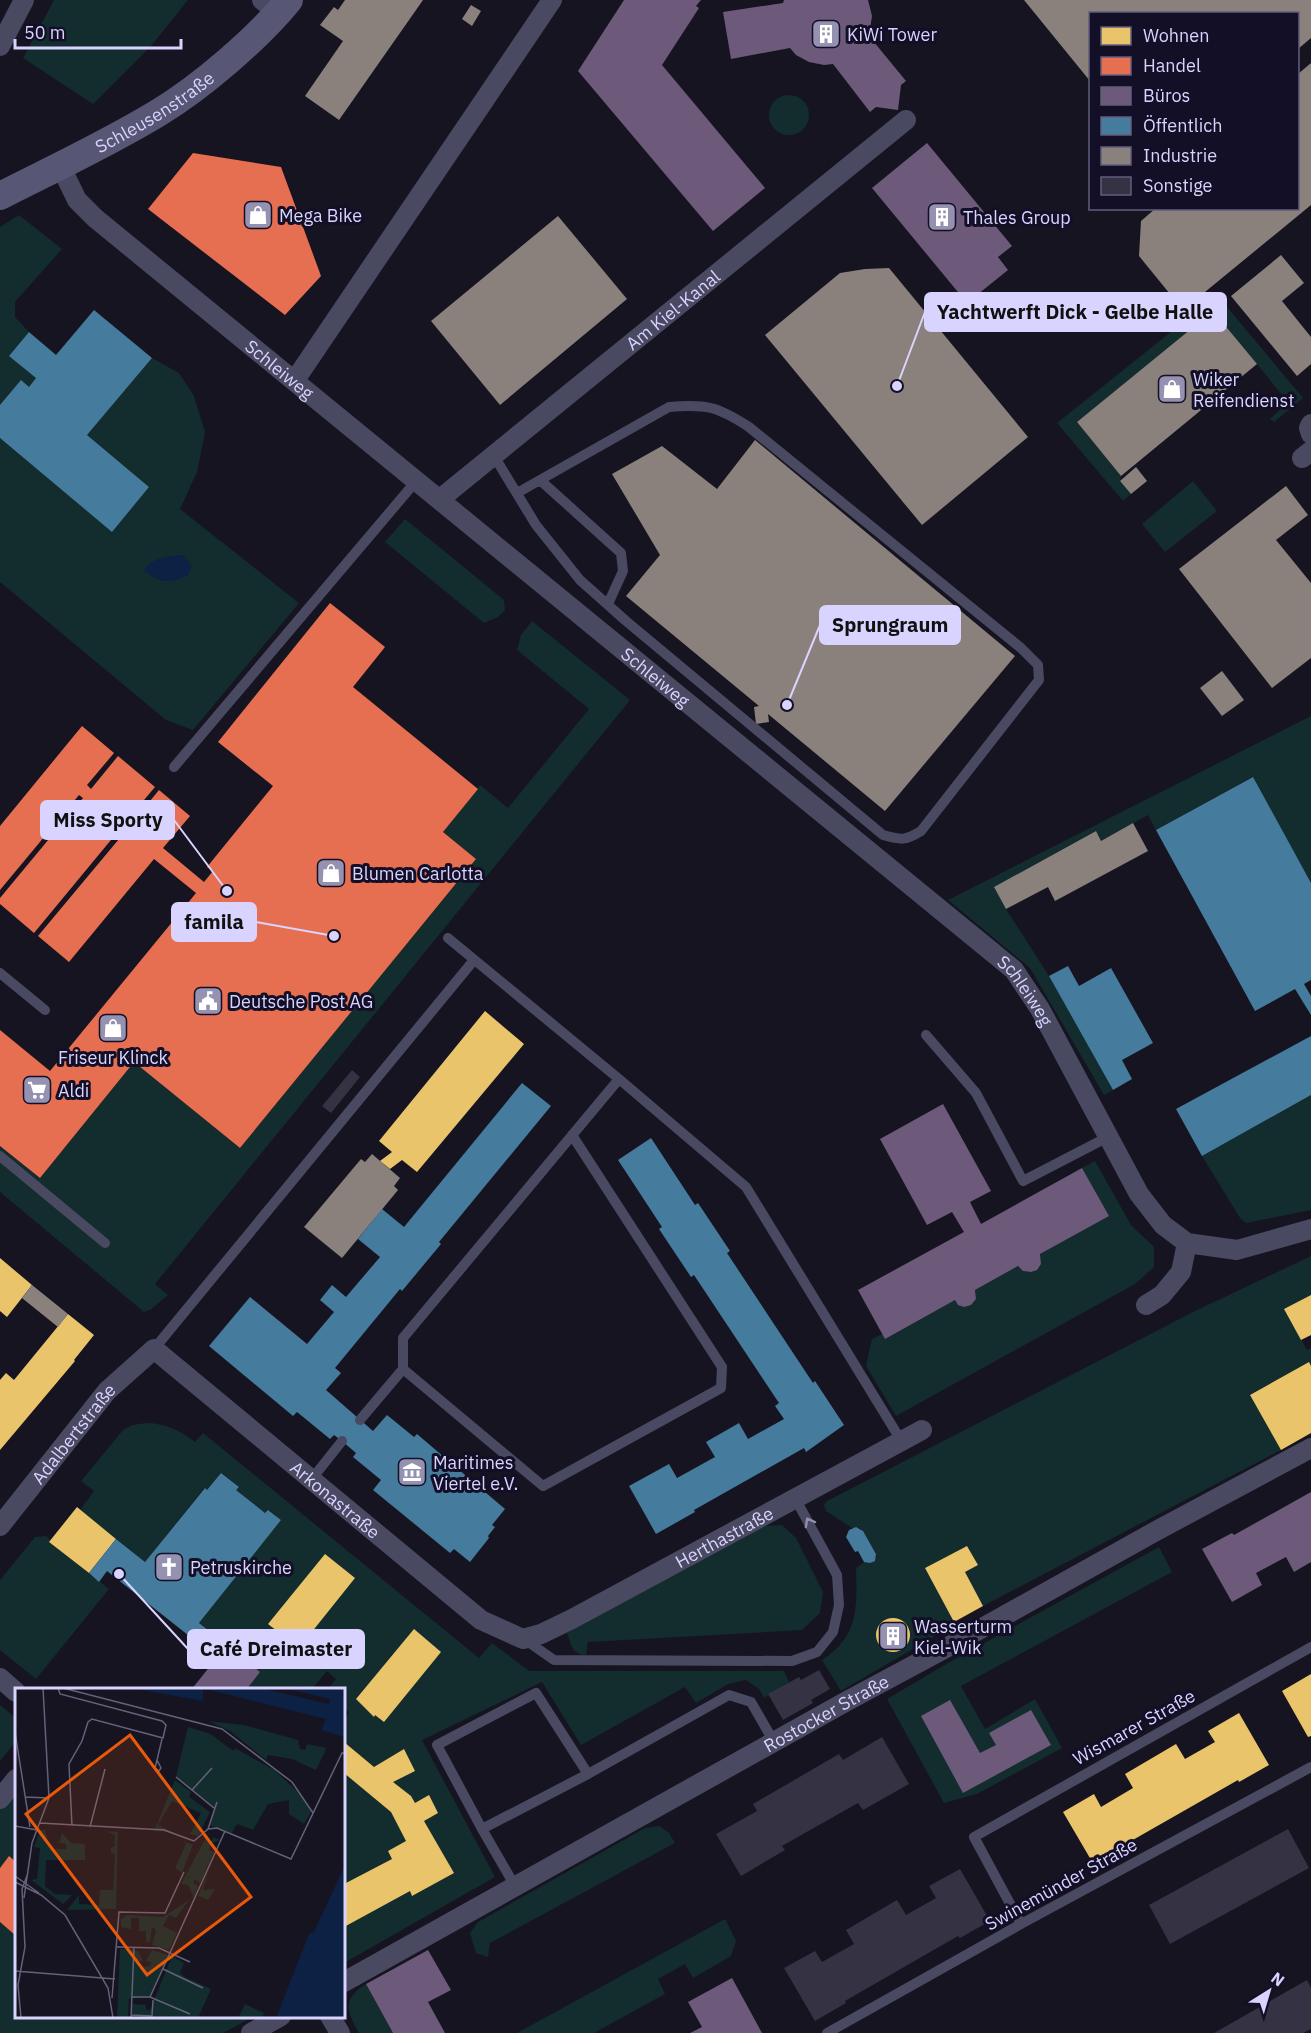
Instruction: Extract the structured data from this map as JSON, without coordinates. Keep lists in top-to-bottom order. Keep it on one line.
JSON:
{"streets":{"street":["Schleusenstraße","Am Kiel-Kanal","Schleiweg","Adalbertstraße","Arkonastraße","Herthastraße","Rostocker Straße"],"lane":["Wismarer Straße","Swinemünder Straße"]},"crossings":[["Schleusenstraße","Schleiweg"],["Am Kiel-Kanal","Schleiweg"],["Adalbertstraße","Arkonastraße"],["Arkonastraße","Herthastraße"],["Wismarer Straße","Swinemünder Straße"]],"places":{"building":["KiWi Tower","Thales Group","Wasserturm Kiel-Wik"],"shop":["Mega Bike","Wiker Reifendienst","Blumen Carlotta","Friseur Klinck"],"other":["Yachtwerft Dick - Gelbe Halle","Sprungraum","Miss Sporty","famila","Café Dreimaster"],"public building":["Deutsche Post AG"],"supermarket":["Aldi"],"museum":["Maritimes Viertel e.V."],"church":["Petruskirche"]},"legend":["Wohnen","Handel","Büros","Öffentlich","Industrie","Sonstige"],"scale_bar":"50 m","north":"top right"}
